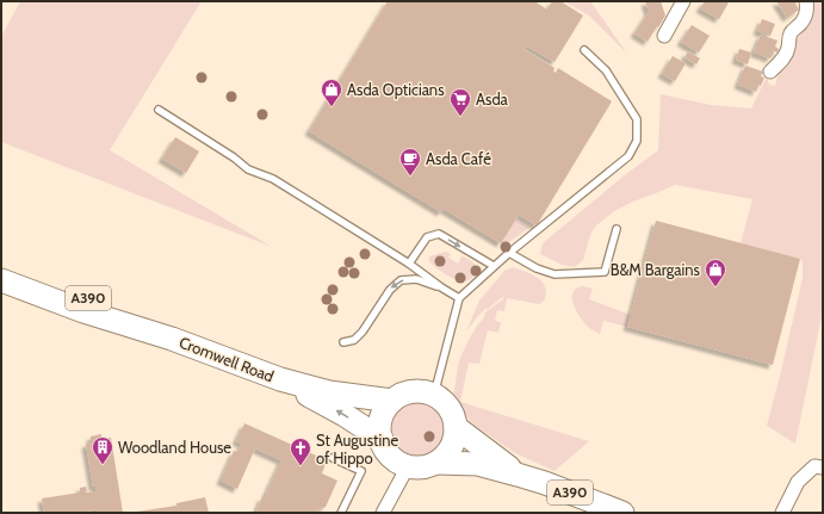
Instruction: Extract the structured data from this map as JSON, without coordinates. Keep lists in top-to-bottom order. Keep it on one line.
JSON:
{"streets":{"highway":["A390","Cromwell Road"]},"crossings":[["A390","Cromwell Road"]],"places":{"shop":["Asda Opticians","B&M Bargains"],"supermarket":["Asda"],"cafe":["Asda Café"],"building":["Woodland House"],"church":["St Augustine of Hippo"]}}
